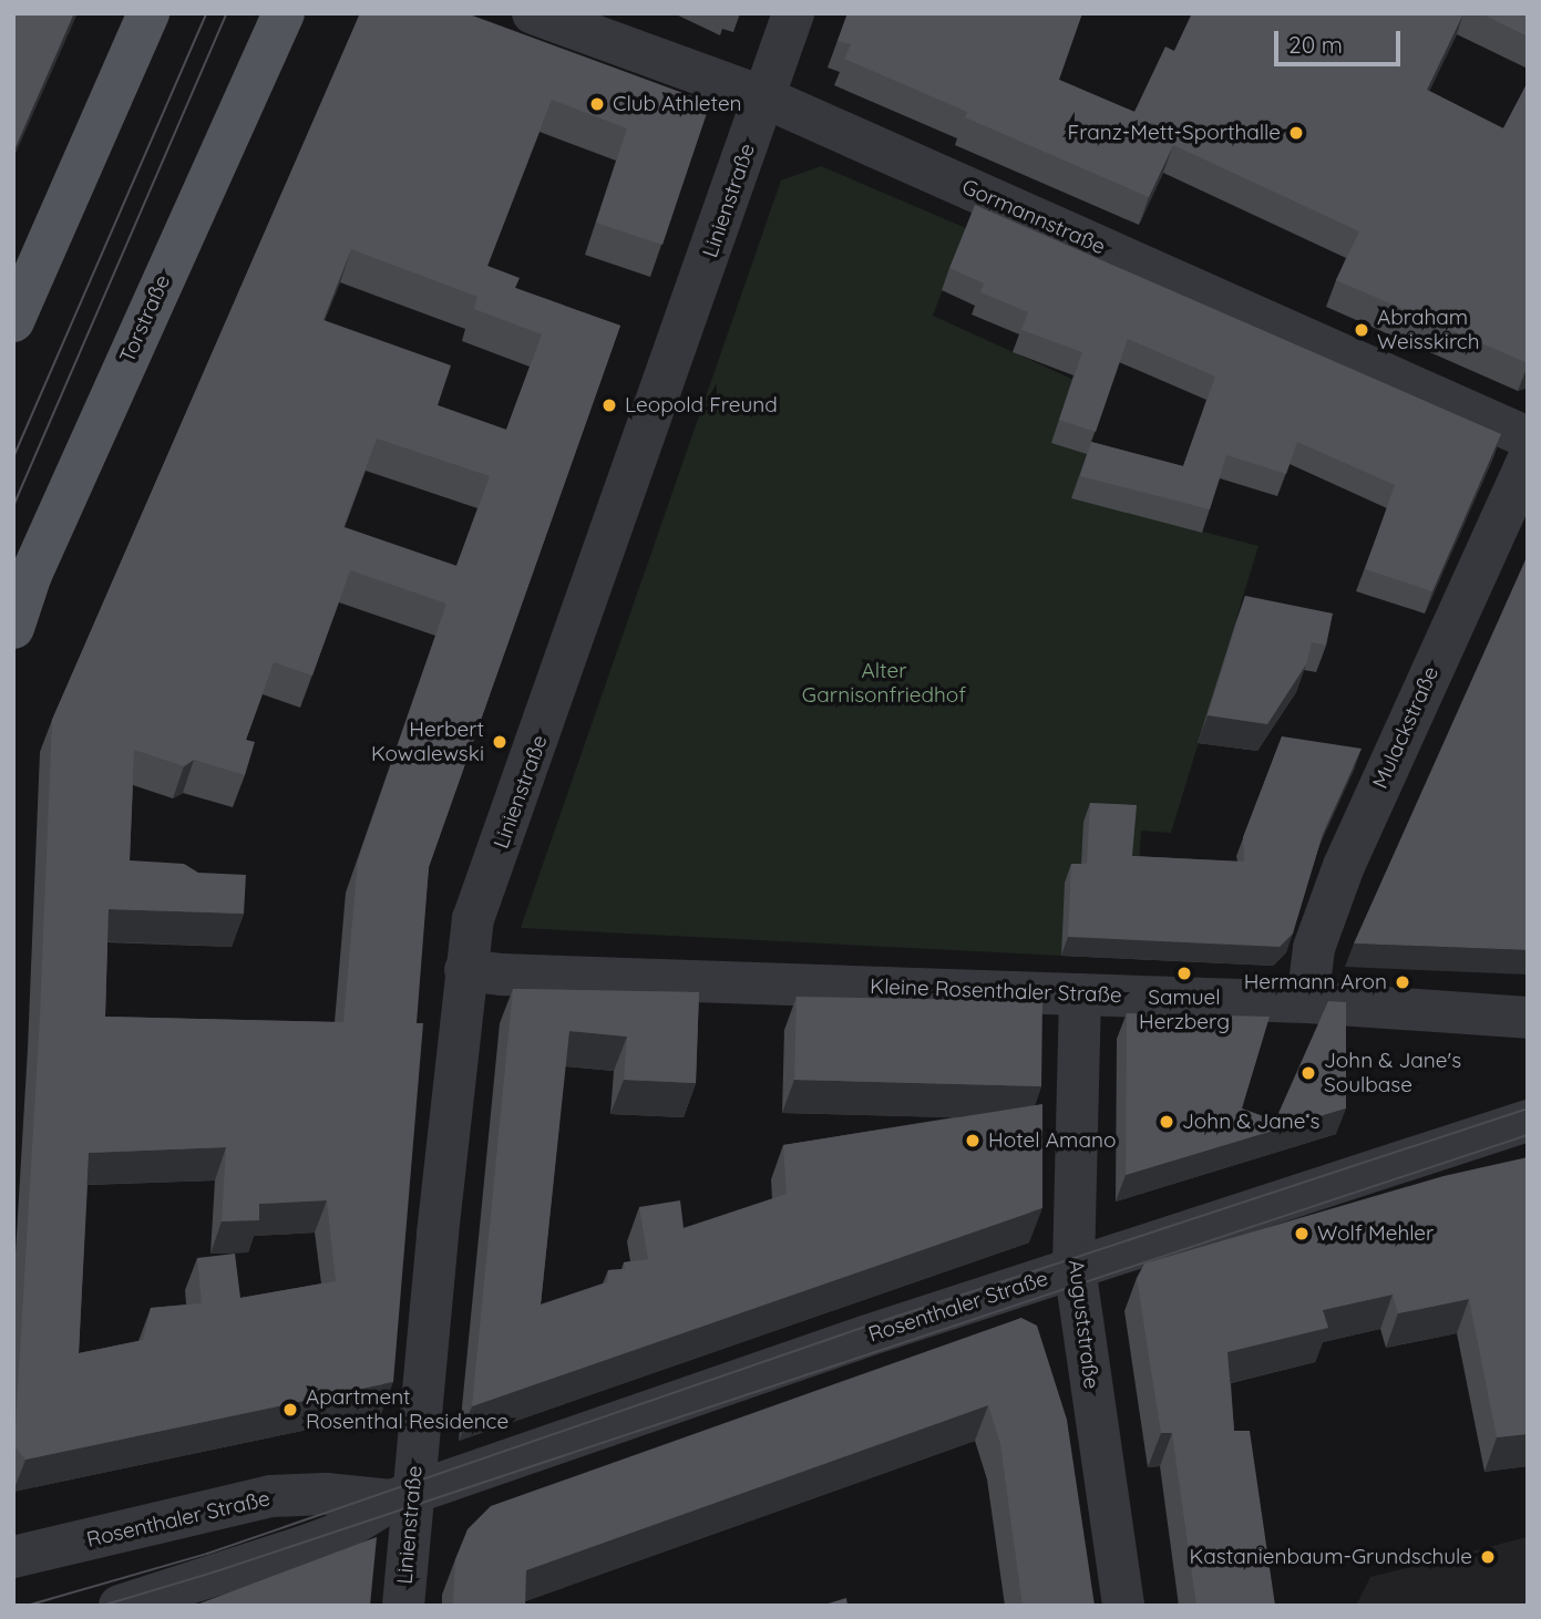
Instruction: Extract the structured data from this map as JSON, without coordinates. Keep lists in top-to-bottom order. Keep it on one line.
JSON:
{"streets":{"main road":["Torstraße"],"street":["Linienstraße","Gormannstraße","Mulackstraße","Kleine Rosenthaler Straße","Rosenthaler Straße","Auguststraße"]},"crossings":[["Linienstraße","Gormannstraße"],["Linienstraße","Kleine Rosenthaler Straße"],["Linienstraße","Rosenthaler Straße"],["Mulackstraße","Kleine Rosenthaler Straße"],["Kleine Rosenthaler Straße","Auguststraße"],["Rosenthaler Straße","Auguststraße"]],"parks":["Alter Garnisonfriedhof"],"places":["Club Athleten","Franz-Mett-Sporthalle","Abraham Weisskirch","Leopold Freund","Herbert Kowalewski","Samuel Herzberg","Hermann Aron","John & Jane's Soulbase","John & Jane‘s","Hotel Amano","Wolf Mehler","Apartment Rosenthal Residence","Kastanienbaum-Grundschule"],"scale_bar":"20 m"}
